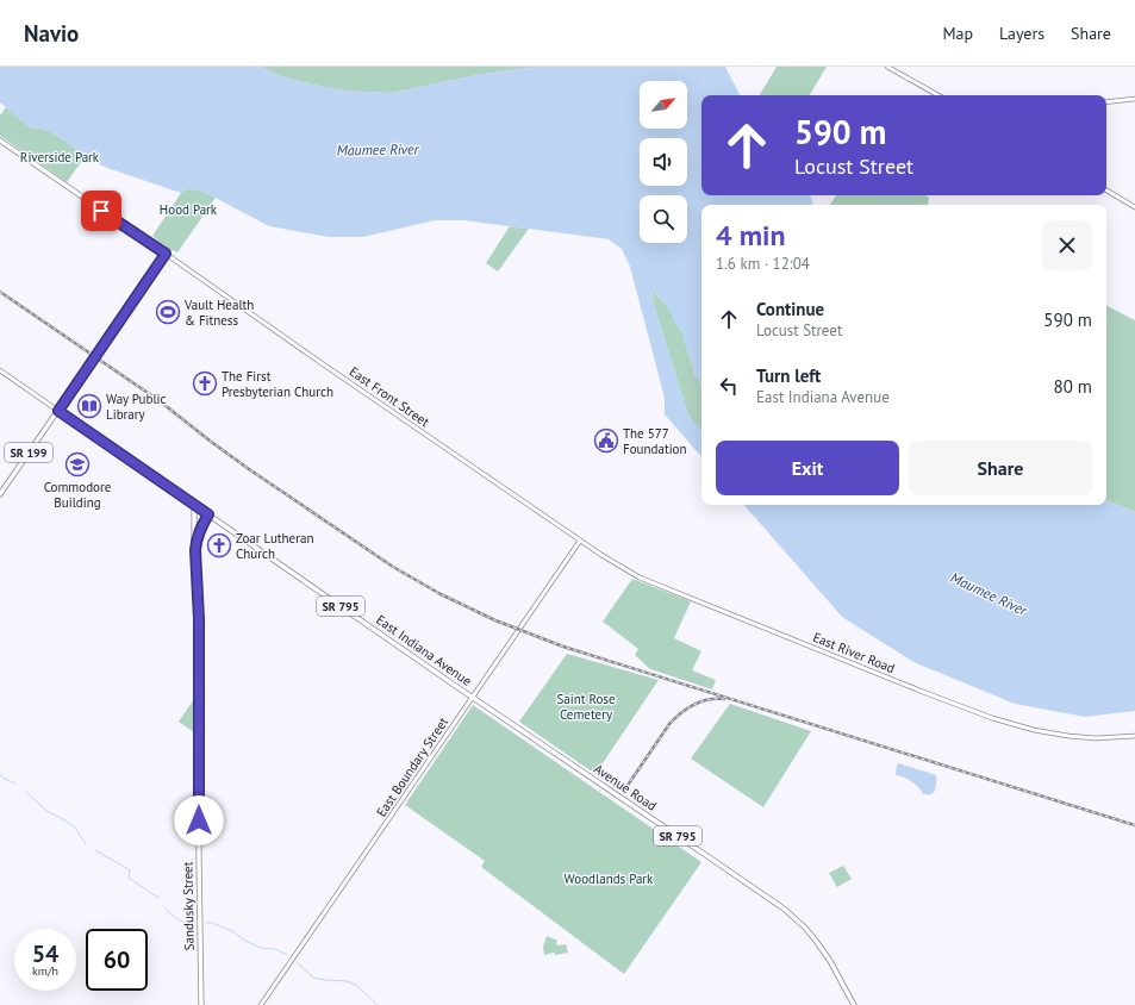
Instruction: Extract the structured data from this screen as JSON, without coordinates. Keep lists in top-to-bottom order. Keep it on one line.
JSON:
{"streets":{"main road":["East Front Street","SR 199","SR 795","East Indiana Avenue","East River Road","East Boundary Street","Avenue Road","Sandusky Street"]},"crossings":[["East Front Street","East River Road"],["East Front Street","East Boundary Street"],["SR 199","East Indiana Avenue"],["East Indiana Avenue","East Boundary Street"],["East Indiana Avenue","Avenue Road"],["East Indiana Avenue","Sandusky Street"],["East River Road","East Boundary Street"],["East Boundary Street","Avenue Road"]],"water":["Maumee River"],"parks":["Riverside Park","Hood Park","Saint Rose Cemetery","Woodlands Park"],"places":{"sports":["Vault Health & Fitness"],"church":["The First Presbyterian Church","Zoar Lutheran Church"],"library":["Way Public Library"],"public building":["The 577 Foundation"],"school or university":["Commodore Building"]},"north":"top right","page":{"header":"Navio","nav":["Map","Layers","Share"],"turn":["590 m","Locust Street"],"heading":["4 min","1.6 km · 12:04"],"list":[{"name":"Continue","note":"Locust Street","value":"590 m"},{"name":"Turn left","note":"East Indiana Avenue","value":"80 m"}],"buttons":["Exit","Share"],"speed":"54 km/h","limit":"60"}}
